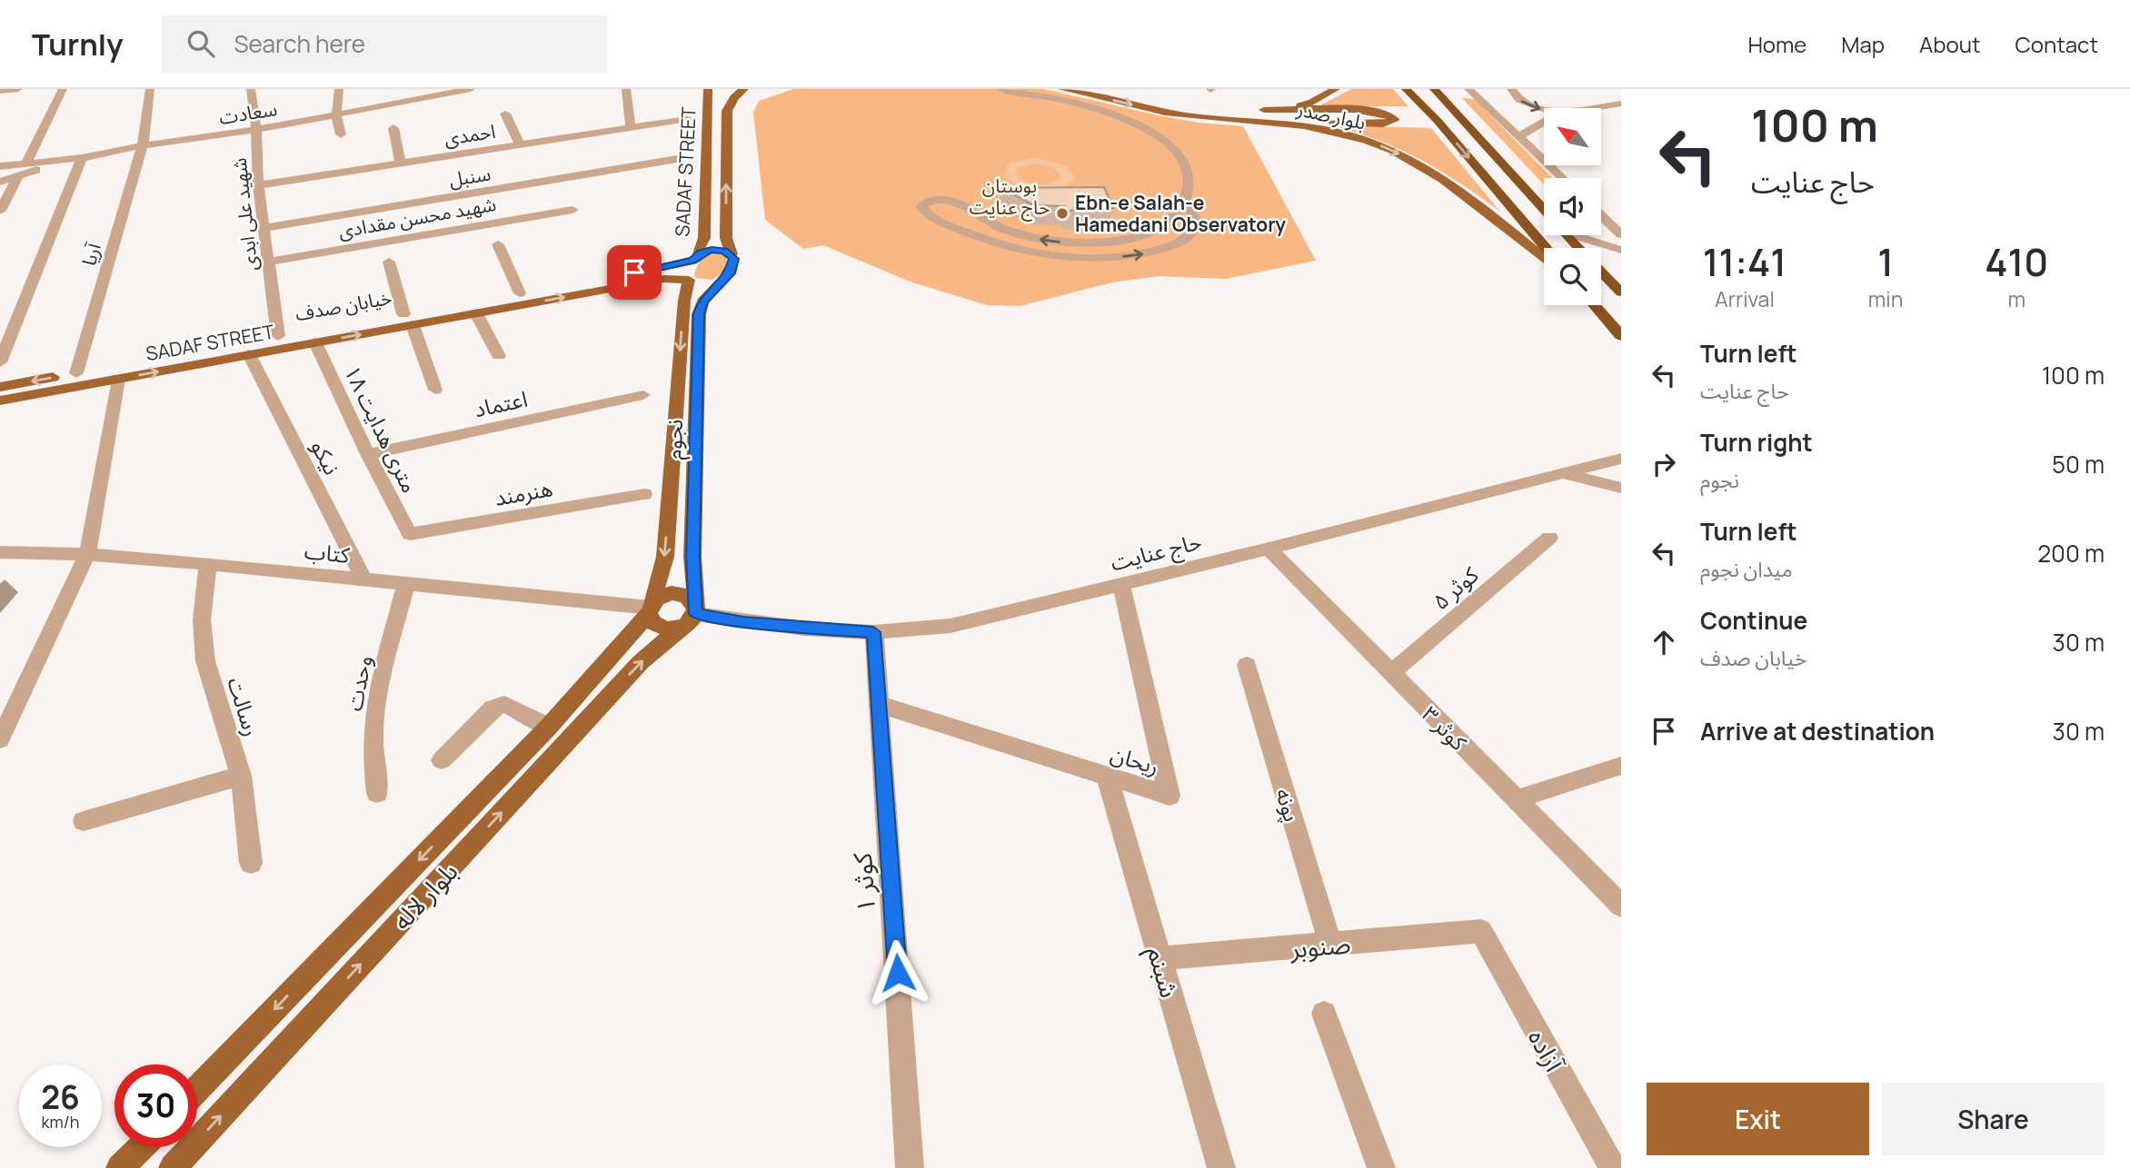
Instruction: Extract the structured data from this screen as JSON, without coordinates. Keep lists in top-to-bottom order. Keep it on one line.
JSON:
{"streets":{"main road":["بلوار صدر","SADAF STREET","خیابان صدف","نجوم","بلوار لاله"],"street":["سعادت","احمدی","سنبل","شهید علی ابدی","شهید محسن مقدادی","آریا","اعتماد","۱۸ متری هدایت","نیکو","هنرمند","حاج عنایت","کتاب","کوثر ۵","وحدت","رسالت","کوثر ۳","ریحان","پونه","کوثر ۱","صنوبر","شبنم","آزاده"]},"crossings":[["سعادت","شهید علی ابدی"],["سعادت","آریا"],["احمدی","شهید علی ابدی"],["SADAF STREET","خیابان صدف"],["SADAF STREET","۱۸ متری هدایت"],["SADAF STREET","نجوم"],["SADAF STREET","نیکو"],["سنبل","شهید علی ابدی"],["شهید علی ابدی","شهید محسن مقدادی"],["شهید علی ابدی","خیابان صدف"],["آریا","خیابان صدف"],["خیابان صدف","نجوم"],["اعتماد","۱۸ متری هدایت"],["۱۸ متری هدایت","هنرمند"],["نجوم","حاج عنایت"],["نجوم","کتاب"],["نجوم","بلوار لاله"],["نیکو","کتاب"],["حاج عنایت","کتاب"],["حاج عنایت","کوثر ۳"],["حاج عنایت","ریحان"],["حاج عنایت","کوثر ۱"],["حاج عنایت","بلوار لاله"],["کتاب","وحدت"],["کتاب","رسالت"],["کتاب","بلوار لاله"],["کوثر ۵","کوثر ۳"],["ریحان","کوثر ۱"],["ریحان","شبنم"],["پونه","صنوبر"],["صنوبر","شبنم"],["صنوبر","آزاده"]],"one_way":["بلوار صدر","SADAF STREET"],"parks":["بوستان حاج عنایت"],"places":["Ebn-e Salah-e Hamedani Observatory"],"north":"top left","page":{"header":"Turnly","search":"Search here","nav":["Home","Map","About","Contact"],"turn":["100 m","حاج عنایت"],"eta":["11:41","Arrival","1","min","410","m"],"list":[{"name":"Turn left","note":"حاج عنایت","value":"100 m"},{"name":"Turn right","note":"نجوم","value":"50 m"},{"name":"Turn left","note":"میدان نجوم","value":"200 m"},{"name":"Continue","note":"خیابان صدف","value":"30 m"},{"name":"Arrive at destination","value":"30 m"}],"speed":"26 km/h","limit":"30","buttons":["Exit","Share"]}}
